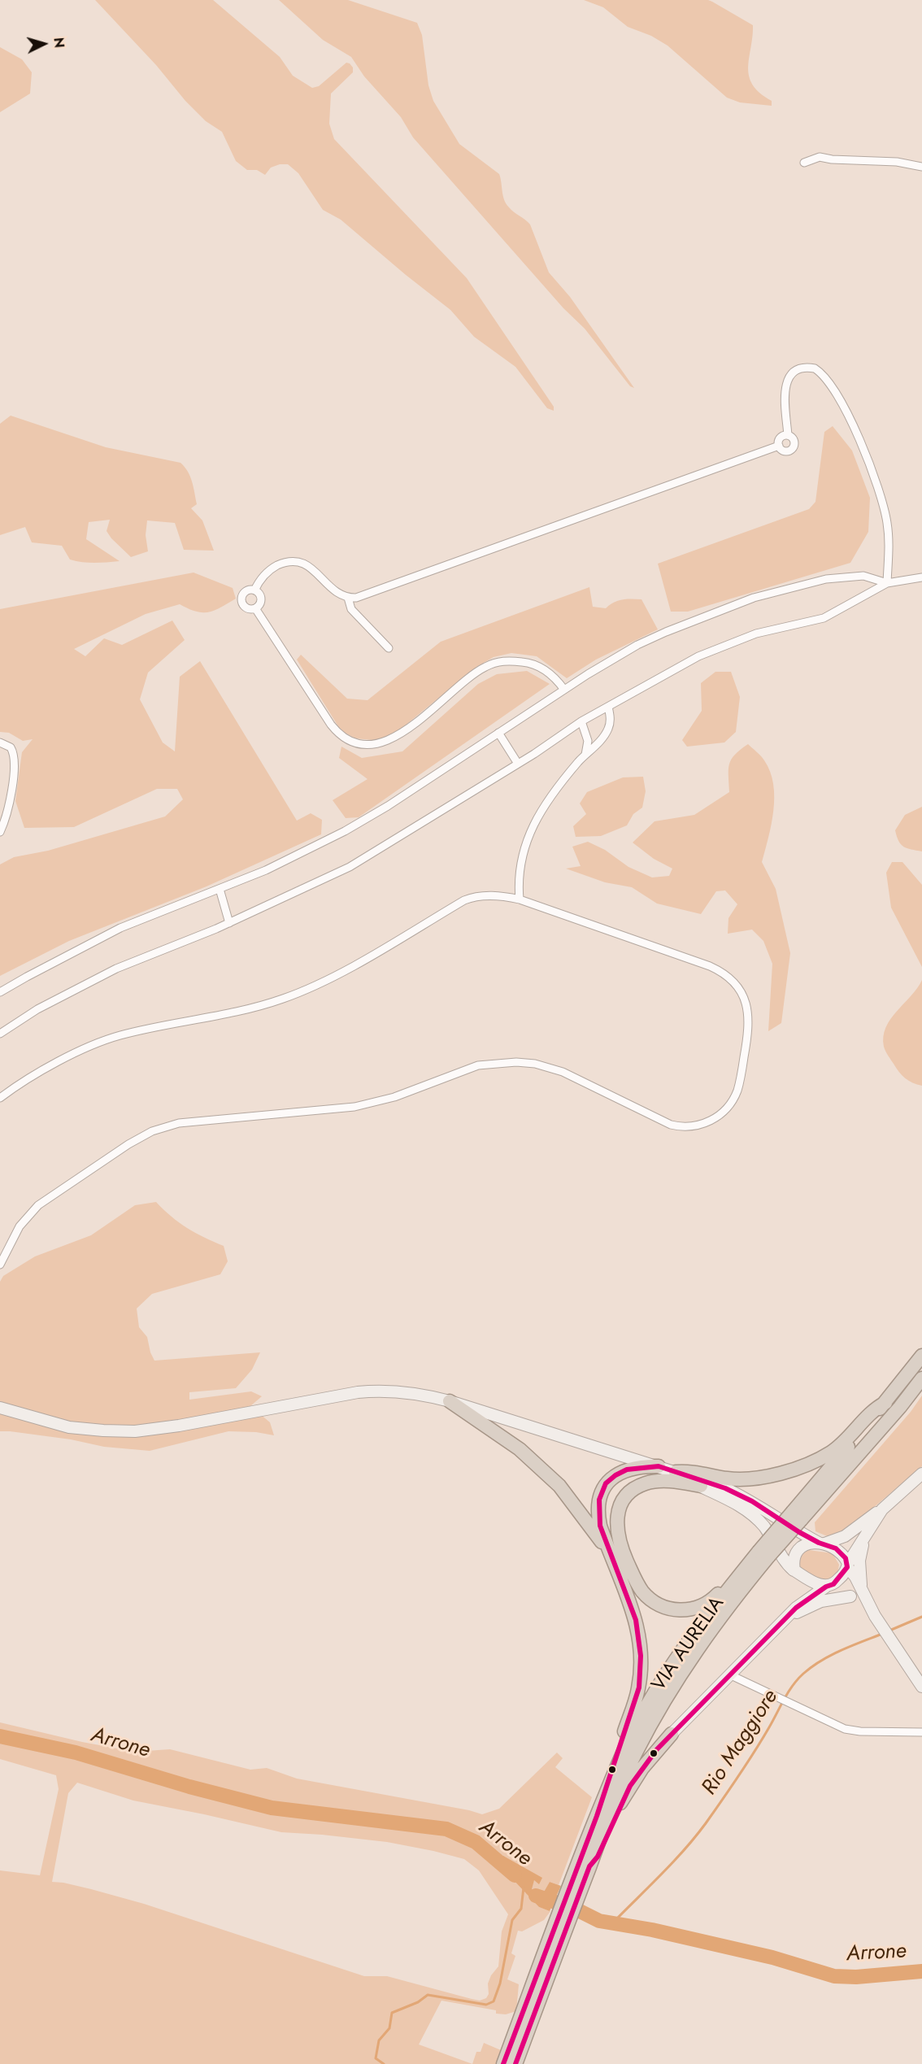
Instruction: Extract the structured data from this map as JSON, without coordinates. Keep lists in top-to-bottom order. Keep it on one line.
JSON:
{"streets":{"highway":["VIA AURELIA"]},"water":["Rio Maggiore","Arrone"],"north":"right"}
